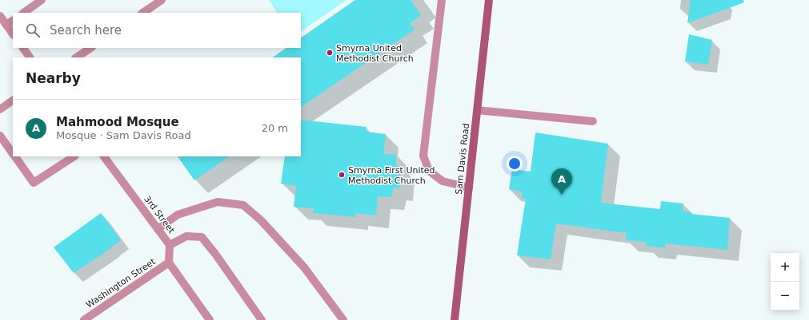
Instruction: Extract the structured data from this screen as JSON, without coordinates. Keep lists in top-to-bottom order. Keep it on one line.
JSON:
{"streets":{"street":["Sam Davis Road","3rd Street","Washington Street"]},"crossings":[["3rd Street","Washington Street"]],"places":["Smyrna United Methodist Church","Smyrna First United Methodist Church"],"page":{"search":"Search here","heading":"Nearby","list":[{"mark":"A","name":"Mahmood Mosque","note":"Mosque · Sam Davis Road","value":"20 m"}],"pins":"A","map_buttons":["+","−"]}}
